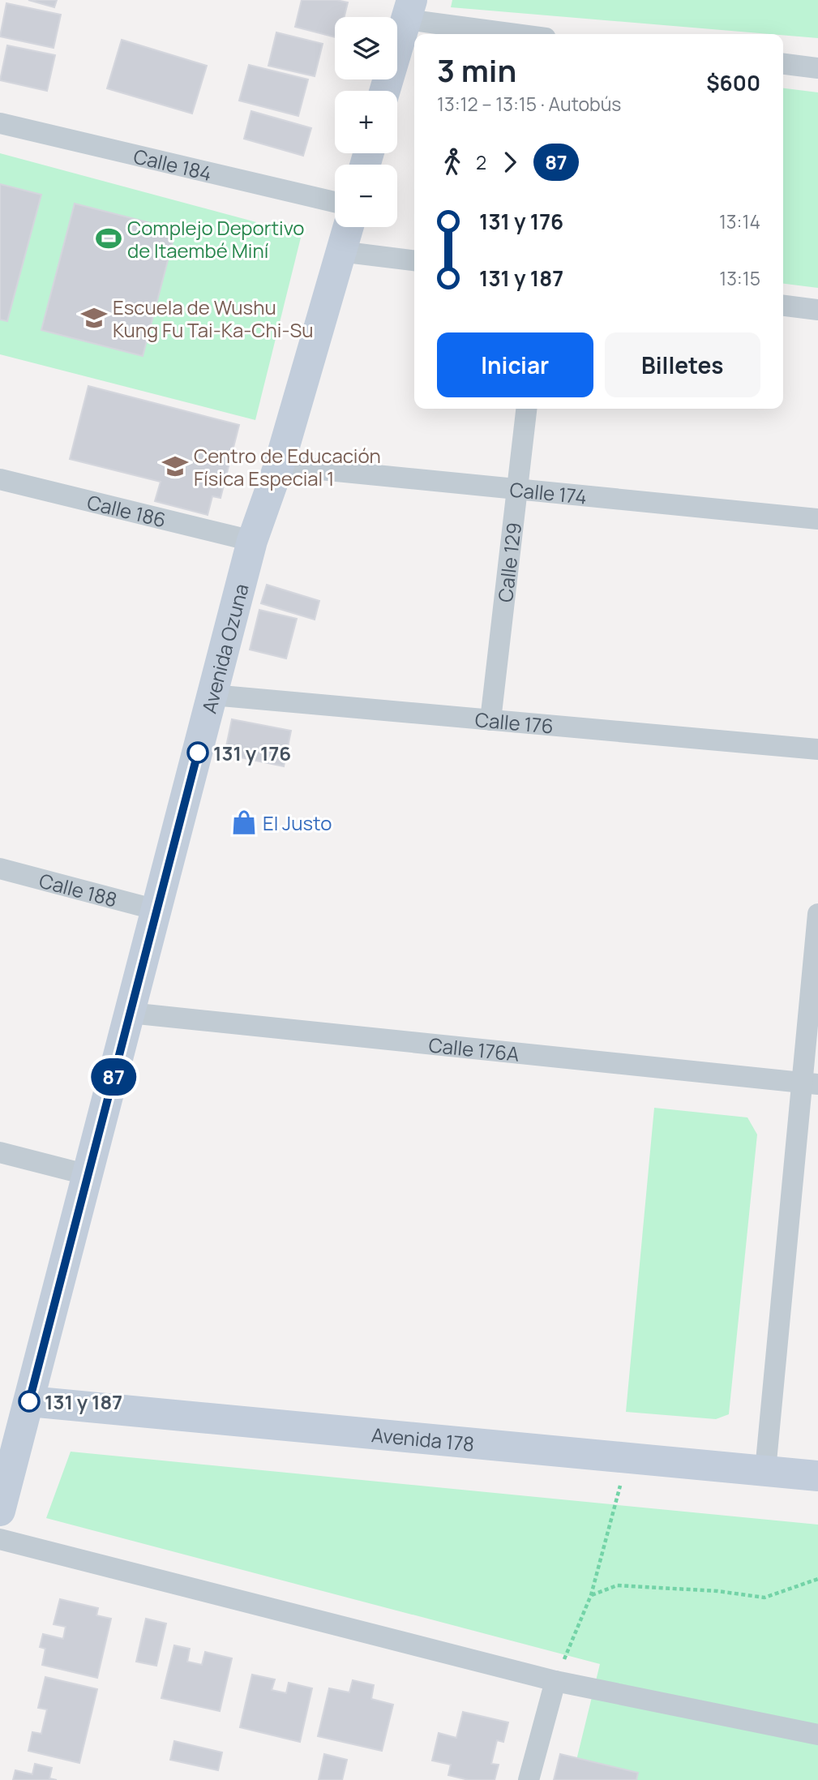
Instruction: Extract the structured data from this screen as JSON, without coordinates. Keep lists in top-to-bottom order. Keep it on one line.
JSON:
{"streets":{"main road":["Avenida Ozuna","Avenida 178"],"street":["Calle 184","Calle 174","Calle 186","Calle 129","Calle 176","Calle 188","Calle 176A"]},"crossings":[["Calle 174","Calle 129"],["Calle 174","Avenida Ozuna"],["Calle 186","Avenida Ozuna"],["Calle 129","Calle 176"],["Avenida Ozuna","Calle 176"],["Avenida Ozuna","Calle 188"],["Avenida Ozuna","Calle 176A"],["Avenida Ozuna","Avenida 178"]],"places":{"sports":["Complejo Deportivo de Itaembé Miní"],"school or university":["Escuela de Wushu Kung Fu Tai-Ka-Chi-Su","Centro de Educación Física Especial 1"],"other":["131 y 176","131 y 187"],"shop":["El Justo"]},"lines":["bus line 87"],"page":{"on_map":"87","map_buttons":["+","−"],"heading":["3 min","13:12 – 13:15 · Autobús","$600"],"legs":["2","87"],"list":[{"name":"131 y 176","value":"13:14"},{"name":"131 y 187","value":"13:15"}],"buttons":["Iniciar","Billetes"]}}
